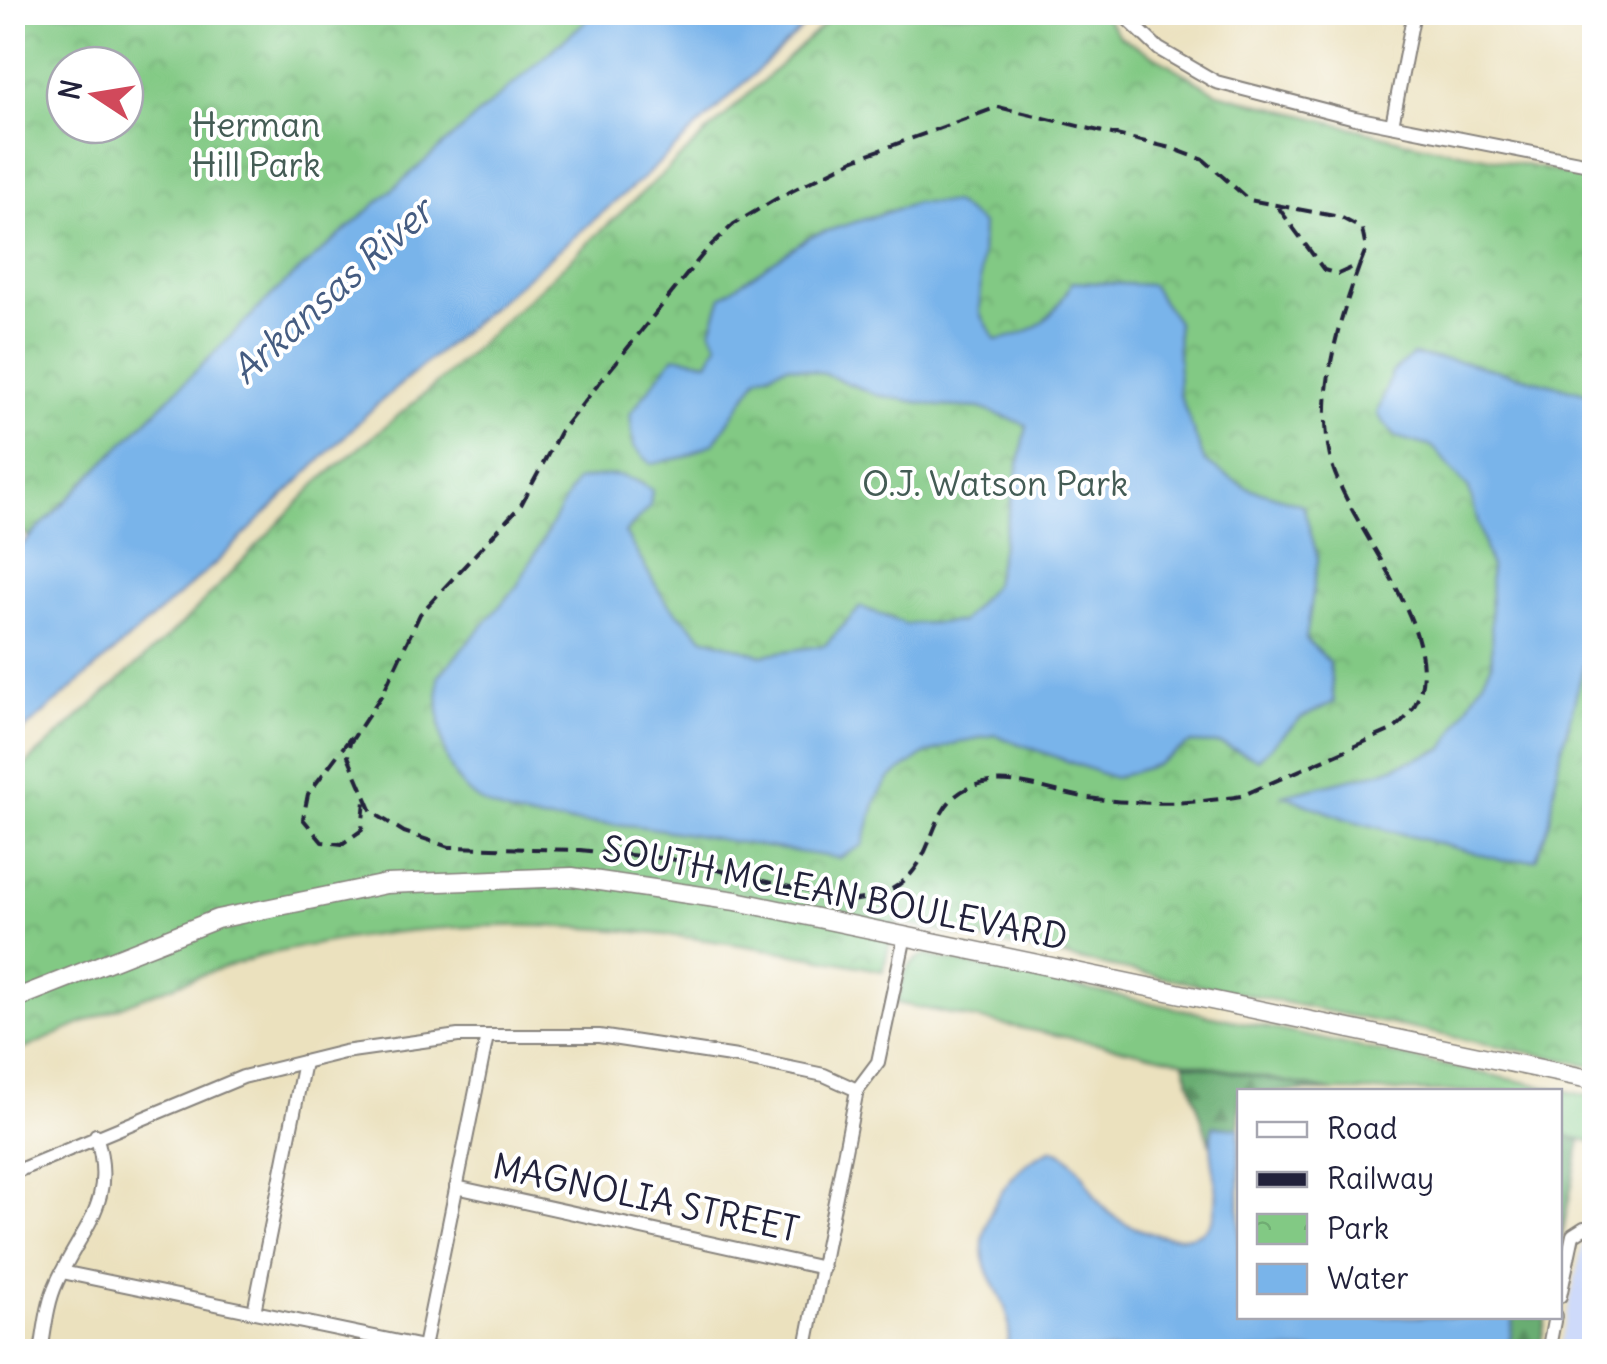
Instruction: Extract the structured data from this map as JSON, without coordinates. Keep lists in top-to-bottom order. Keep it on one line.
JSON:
{"streets":{"main road":["SOUTH MCLEAN BOULEVARD"],"street":["MAGNOLIA STREET"]},"water":["Arkansas River"],"parks":["Herman Hill Park","O.J. Watson Park"],"legend":["Road","Railway","Park","Water"],"north":"left"}
